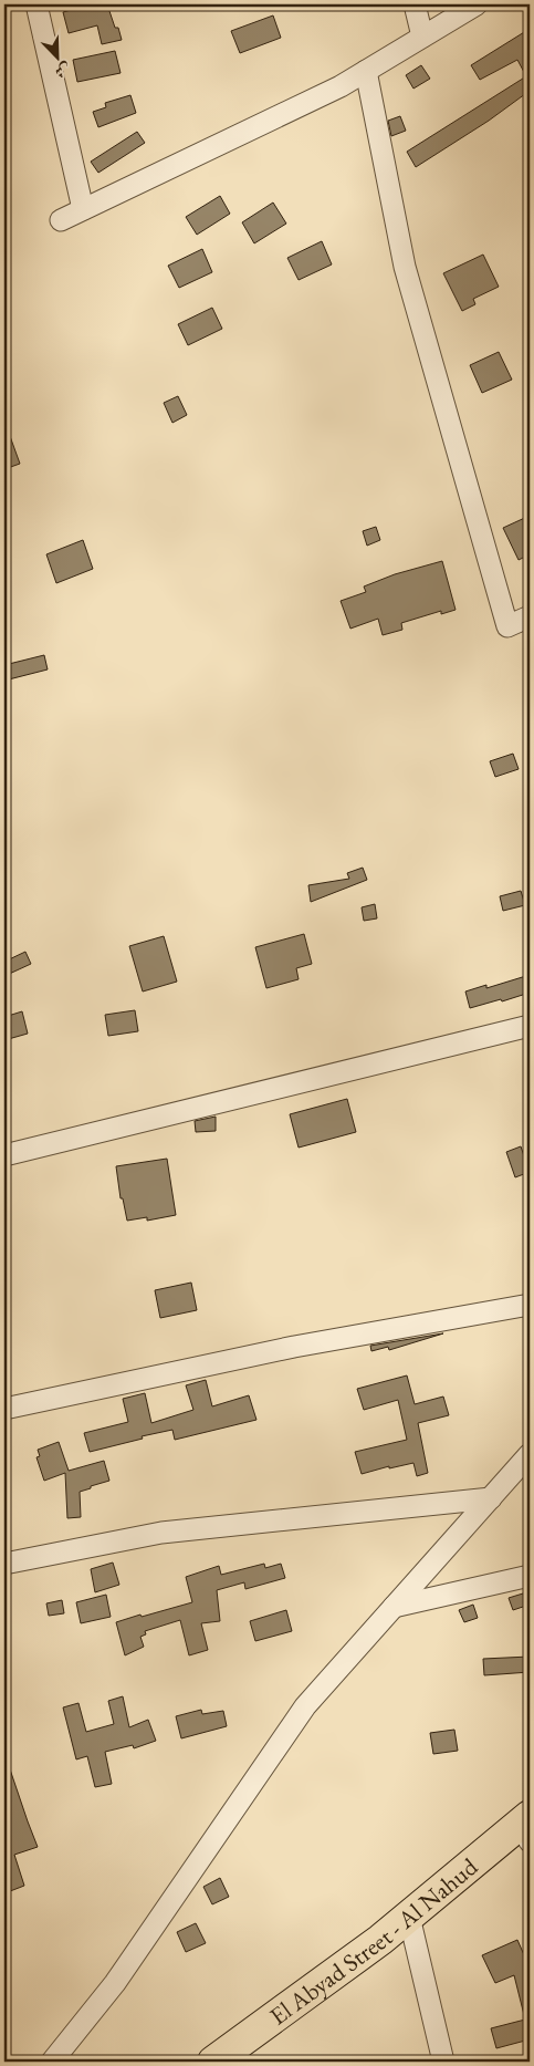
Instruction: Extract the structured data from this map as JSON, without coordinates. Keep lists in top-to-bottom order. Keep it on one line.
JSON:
{"streets":{"highway":["El Abyad Street - Al Nahud"]},"north":"bottom right"}
